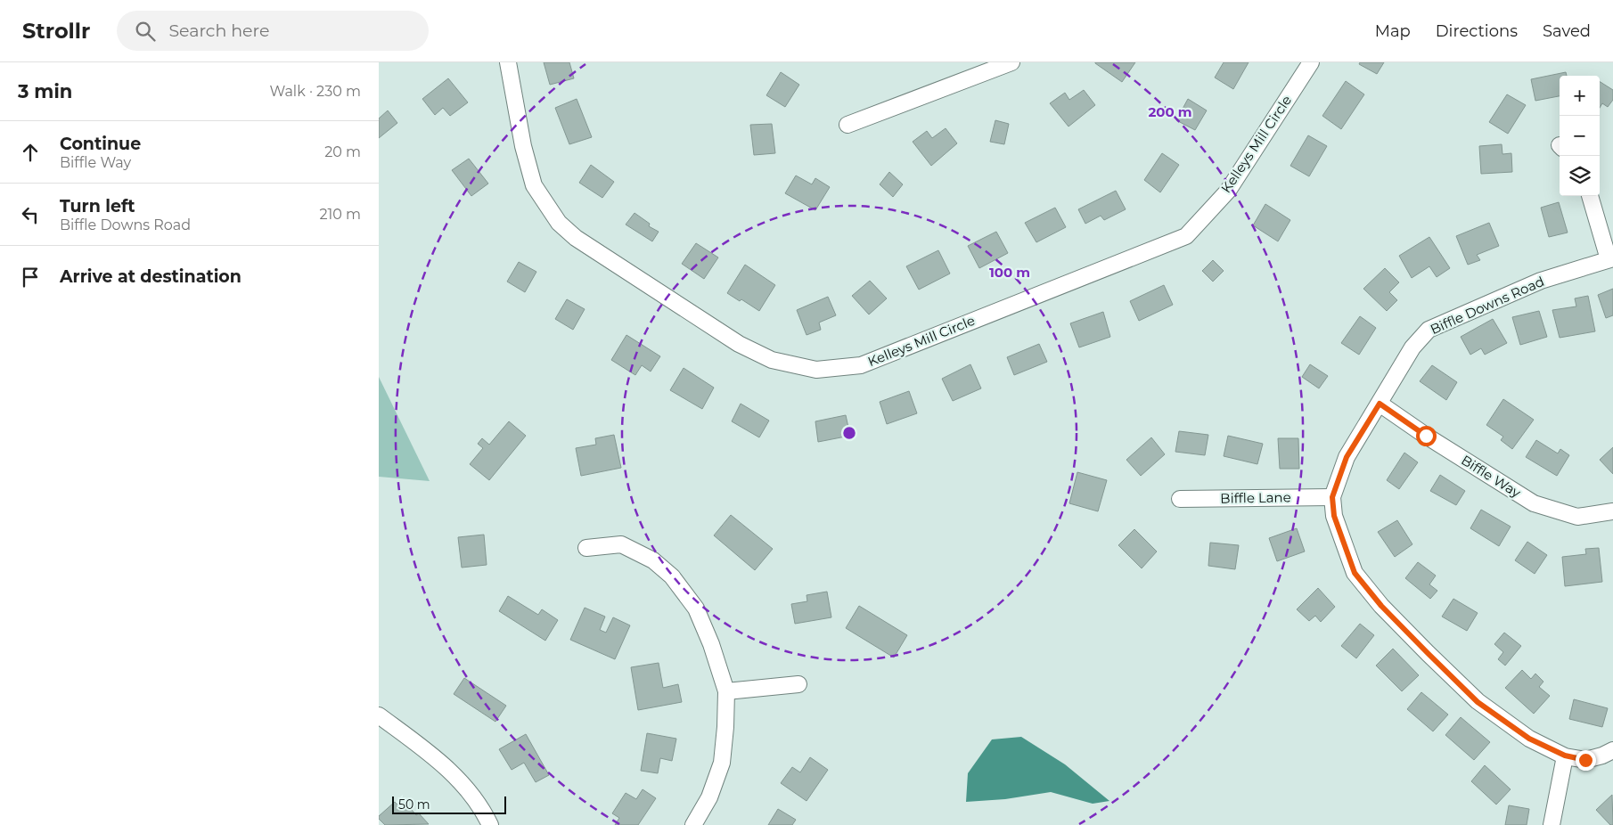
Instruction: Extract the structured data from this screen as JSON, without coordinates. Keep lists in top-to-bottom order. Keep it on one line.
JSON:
{"streets":{"street":["Kelleys Mill Circle","Biffle Downs Road","Biffle Way","Biffle Lane"]},"crossings":[["Biffle Downs Road","Biffle Way"],["Biffle Downs Road","Biffle Lane"]],"scale_bar":"50 m","page":{"header":"Strollr","search":"Search here","nav":["Map","Directions","Saved"],"heading":["3 min","Walk · 230 m"],"map_buttons":["+","−"],"list":[["Continue","Biffle Way","20 m"],["Turn left","Biffle Downs Road","210 m"],"Arrive at destination"],"scale":"50 m"},"rings":["200 m","100 m"]}
